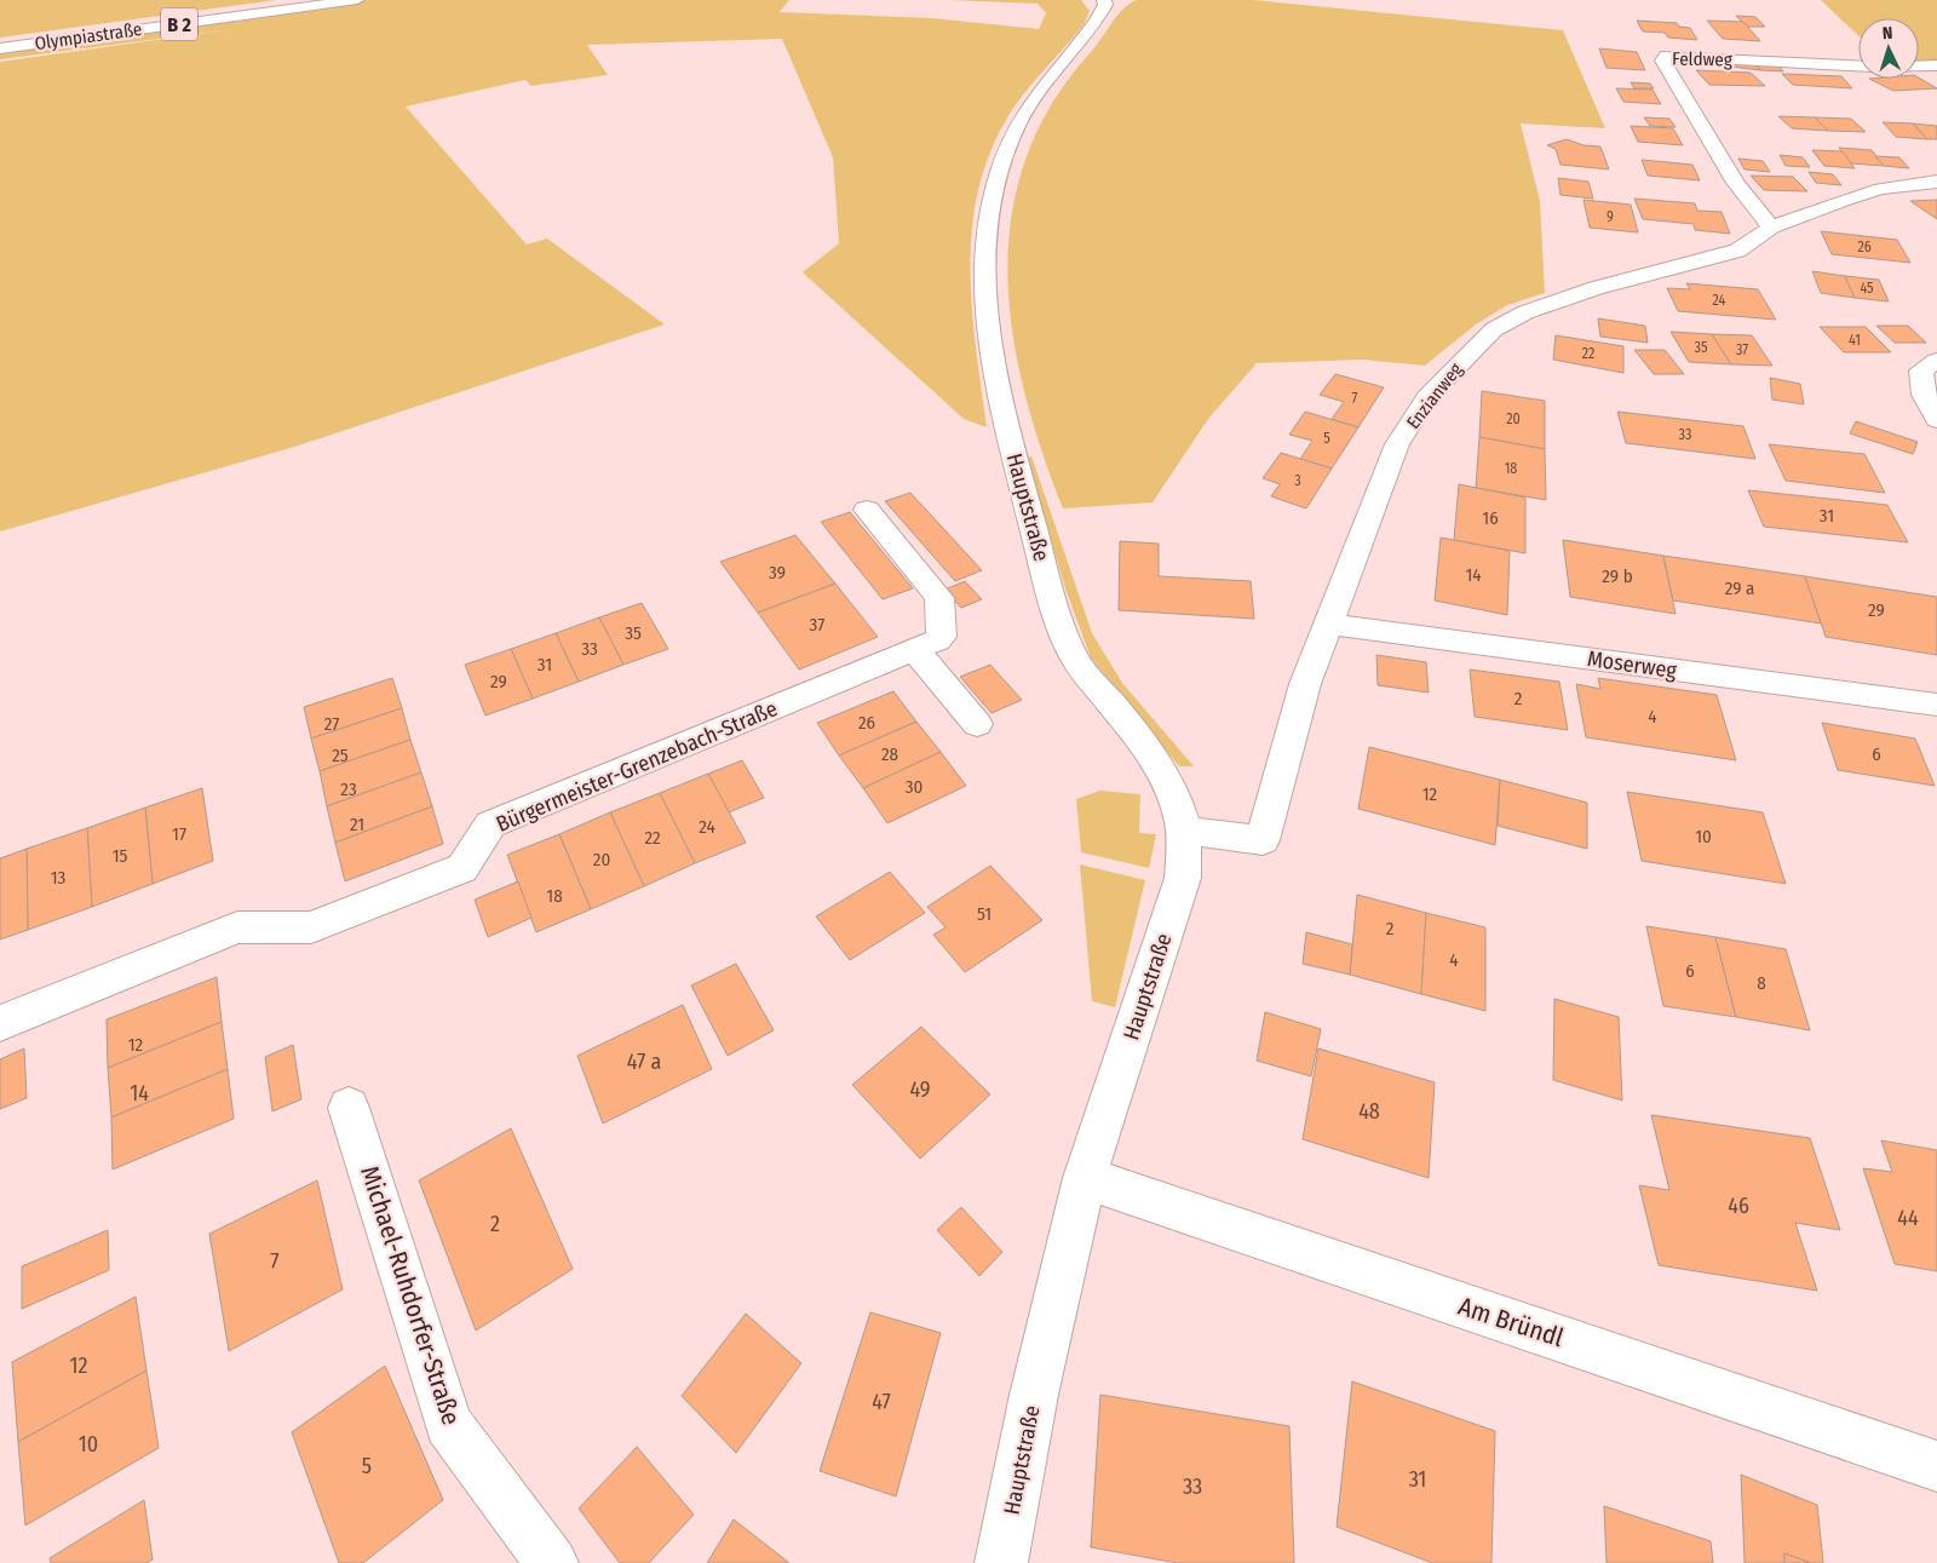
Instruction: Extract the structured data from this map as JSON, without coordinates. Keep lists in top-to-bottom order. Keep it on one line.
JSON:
{"streets":{"street":["B 2","Olympiastraße","Feldweg","Enzianweg","Hauptstraße","Moserweg","Bürgermeister-Grenzebach-Straße","Michael-Ruhdorfer-Straße","Am Bründl"]},"crossings":[["Feldweg","Enzianweg"],["Enzianweg","Hauptstraße"],["Enzianweg","Moserweg"],["Hauptstraße","Am Bründl"]],"house_numbers":["9","26","45","24","41","35","37","22","7","20","33","5","18","3","31","16","39","14","29 b","29 a","29","37","35","33","31","29","2","4","26","27","28","6","25","30","23","12","21","24","17","10","22","15","20","13","18","51","2","4","6","8","12","47 a","49","14","48","46","44","2","7","12","47","10","5","31","33"],"north":"top"}
